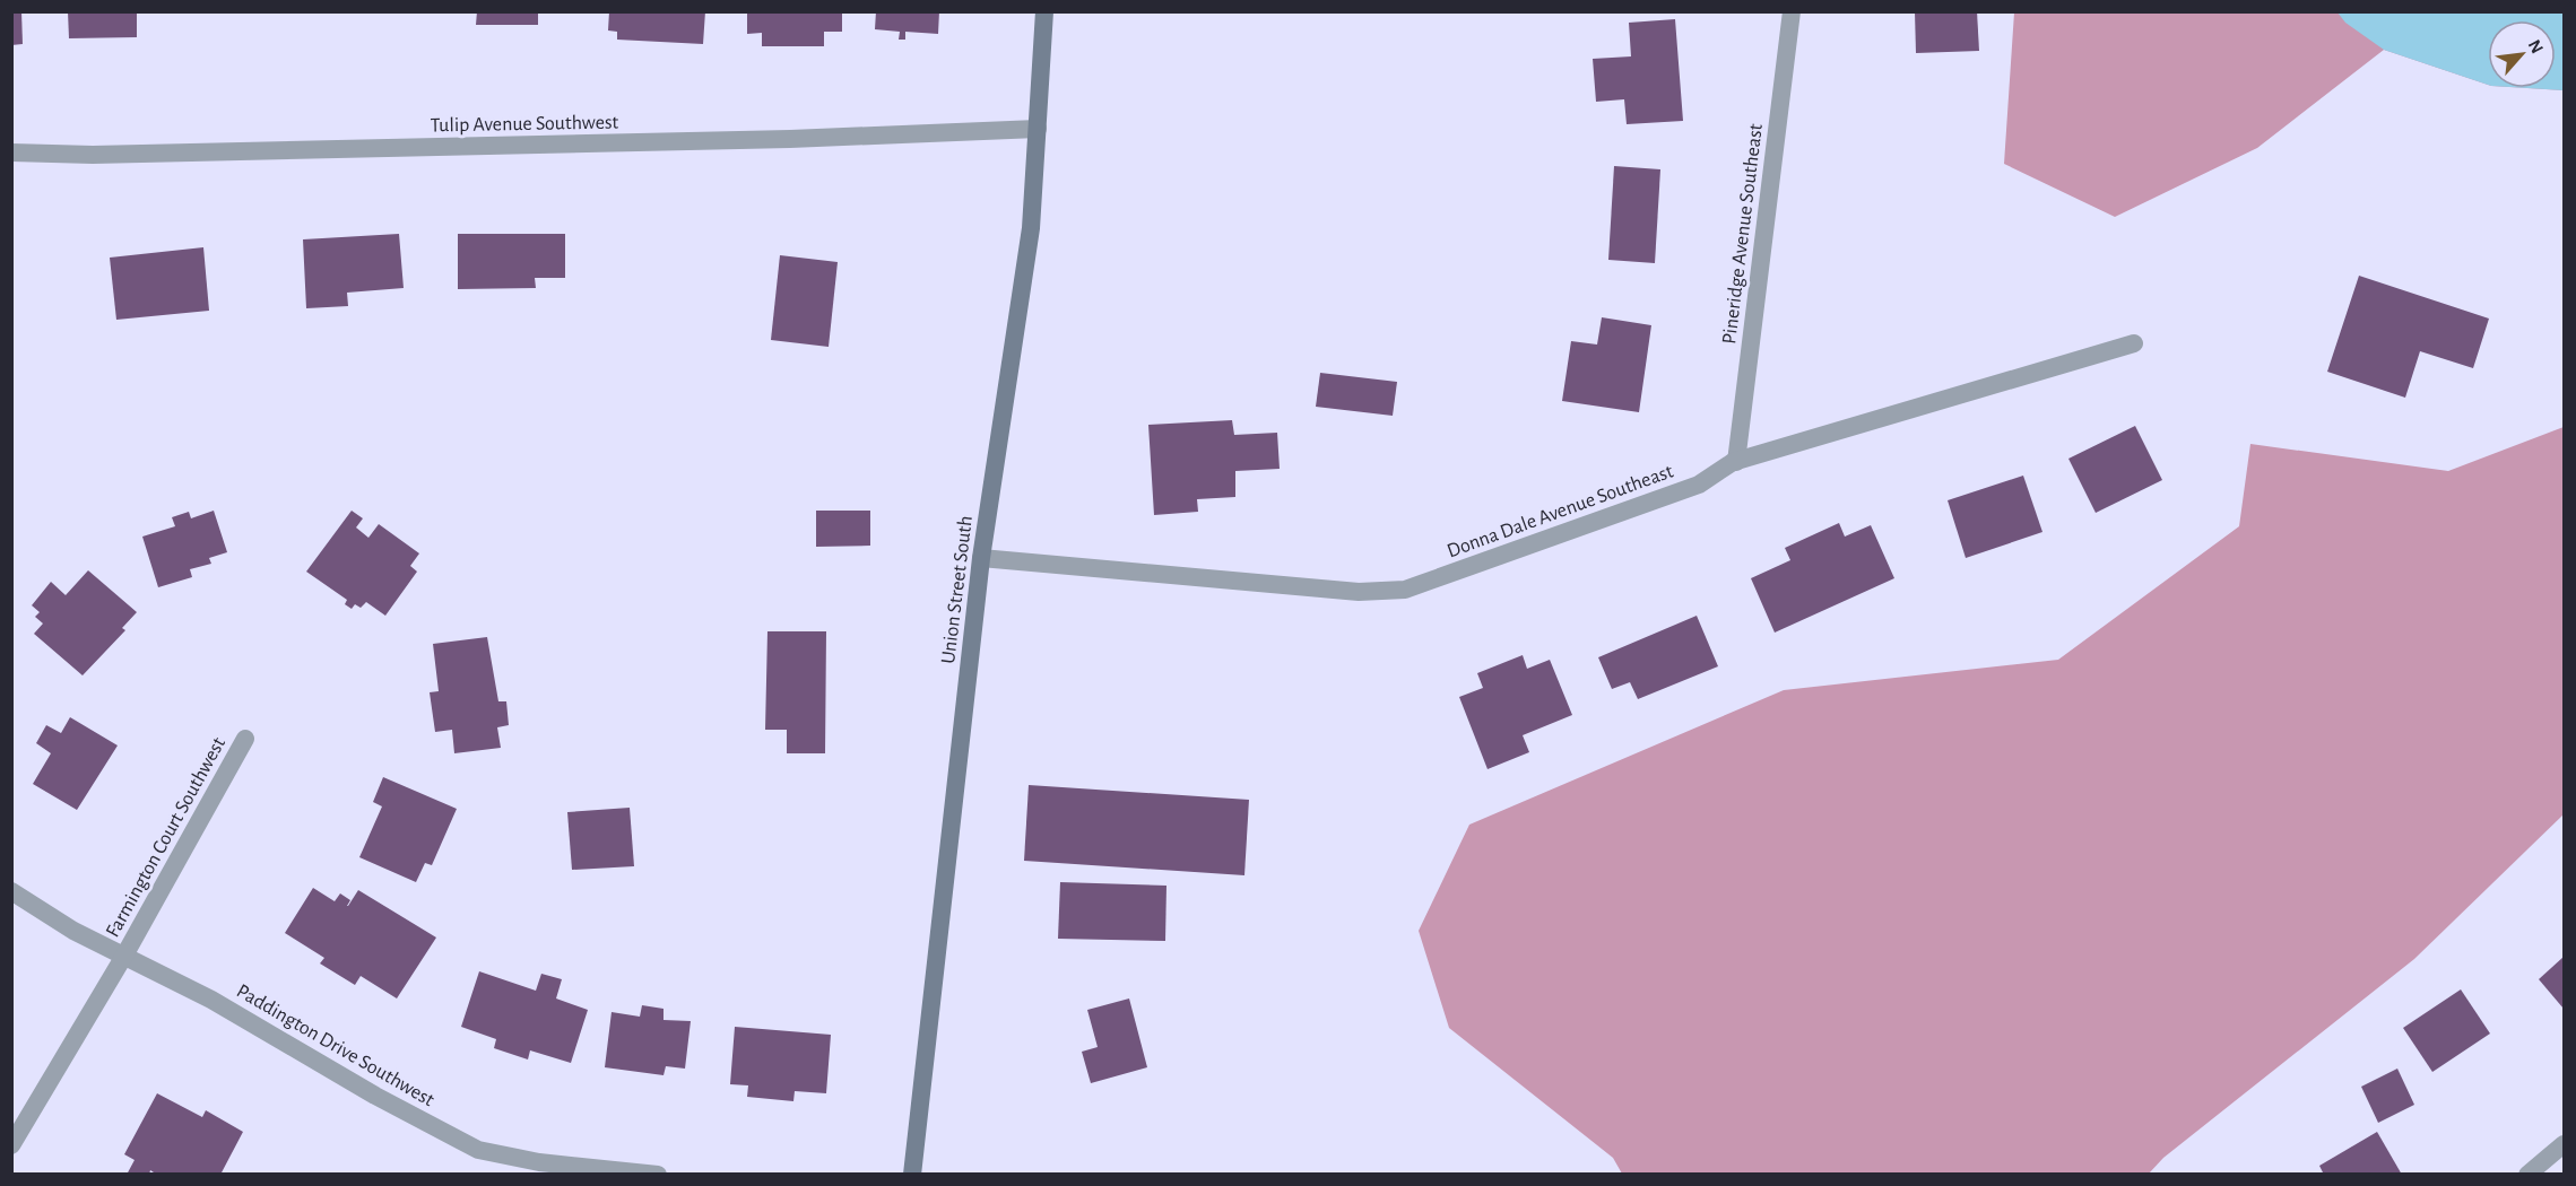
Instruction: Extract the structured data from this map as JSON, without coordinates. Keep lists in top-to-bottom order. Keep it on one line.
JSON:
{"streets":{"main road":["Union Street South"],"street":["Tulip Avenue Southwest","Pineridge Avenue Southeast","Donna Dale Avenue Southeast","Farmington Court Southwest","Paddington Drive Southwest"]},"crossings":[["Tulip Avenue Southwest","Union Street South"],["Pineridge Avenue Southeast","Donna Dale Avenue Southeast"],["Donna Dale Avenue Southeast","Union Street South"],["Farmington Court Southwest","Paddington Drive Southwest"]],"north":"top right"}
